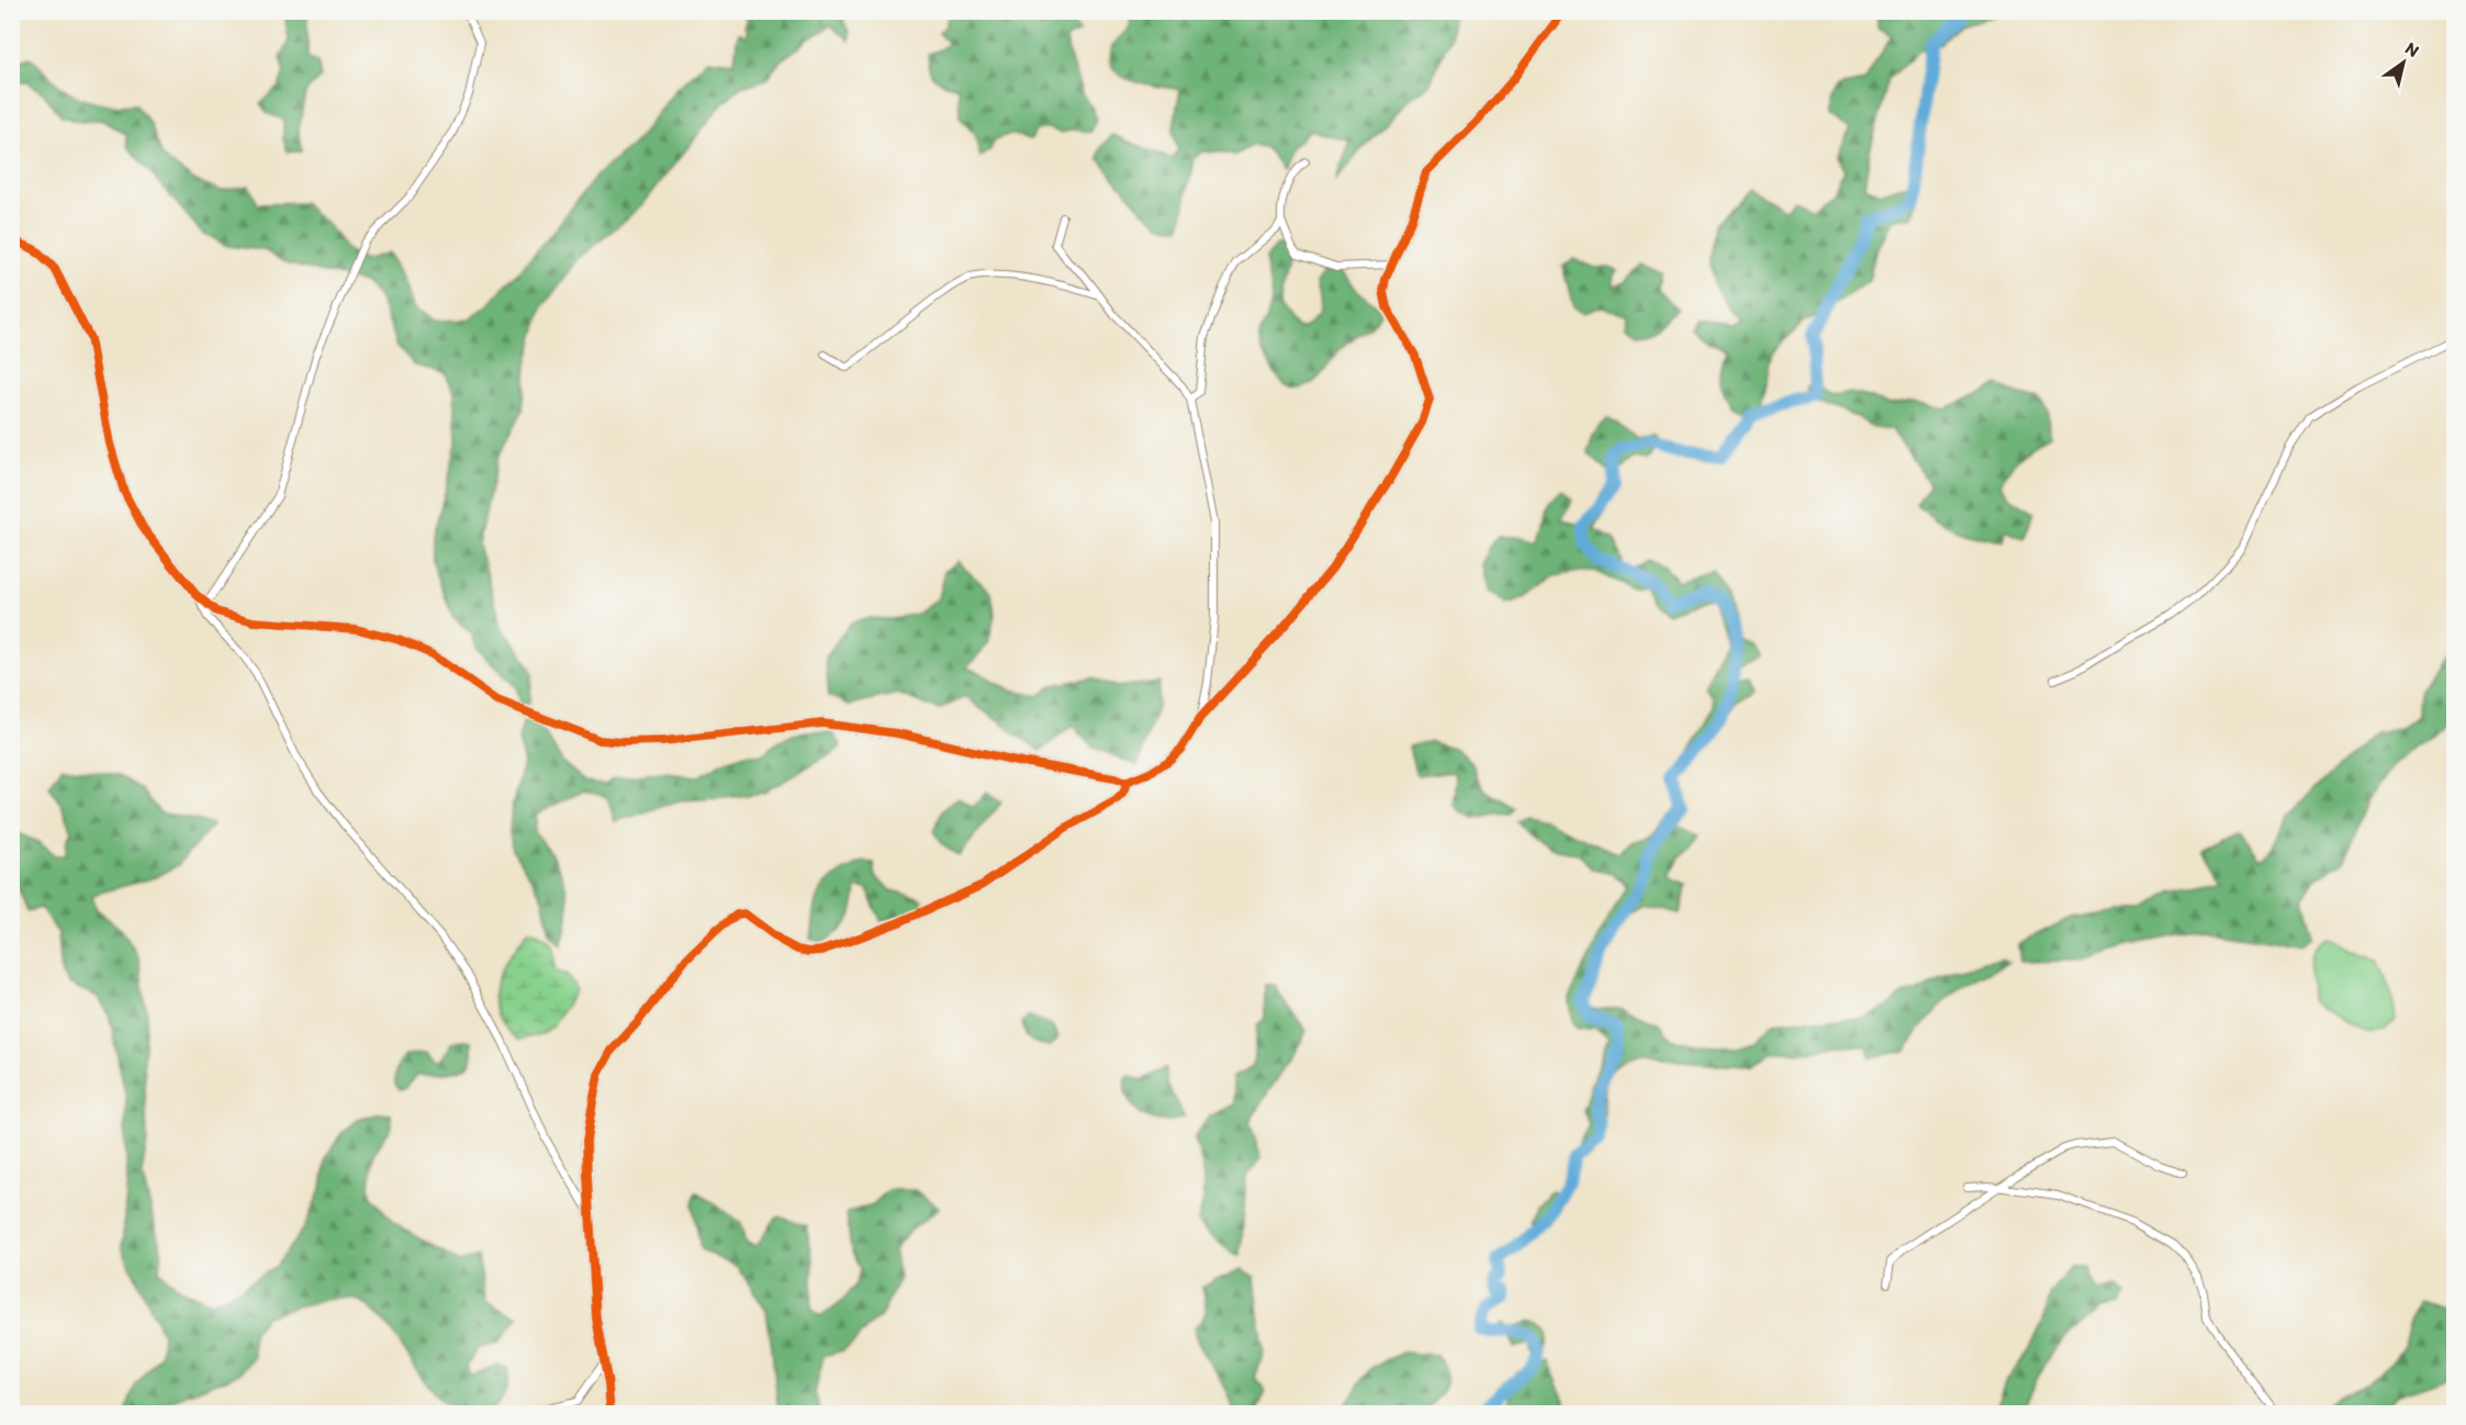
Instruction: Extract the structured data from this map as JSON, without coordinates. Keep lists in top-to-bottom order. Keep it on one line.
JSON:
{"north":"top right"}
